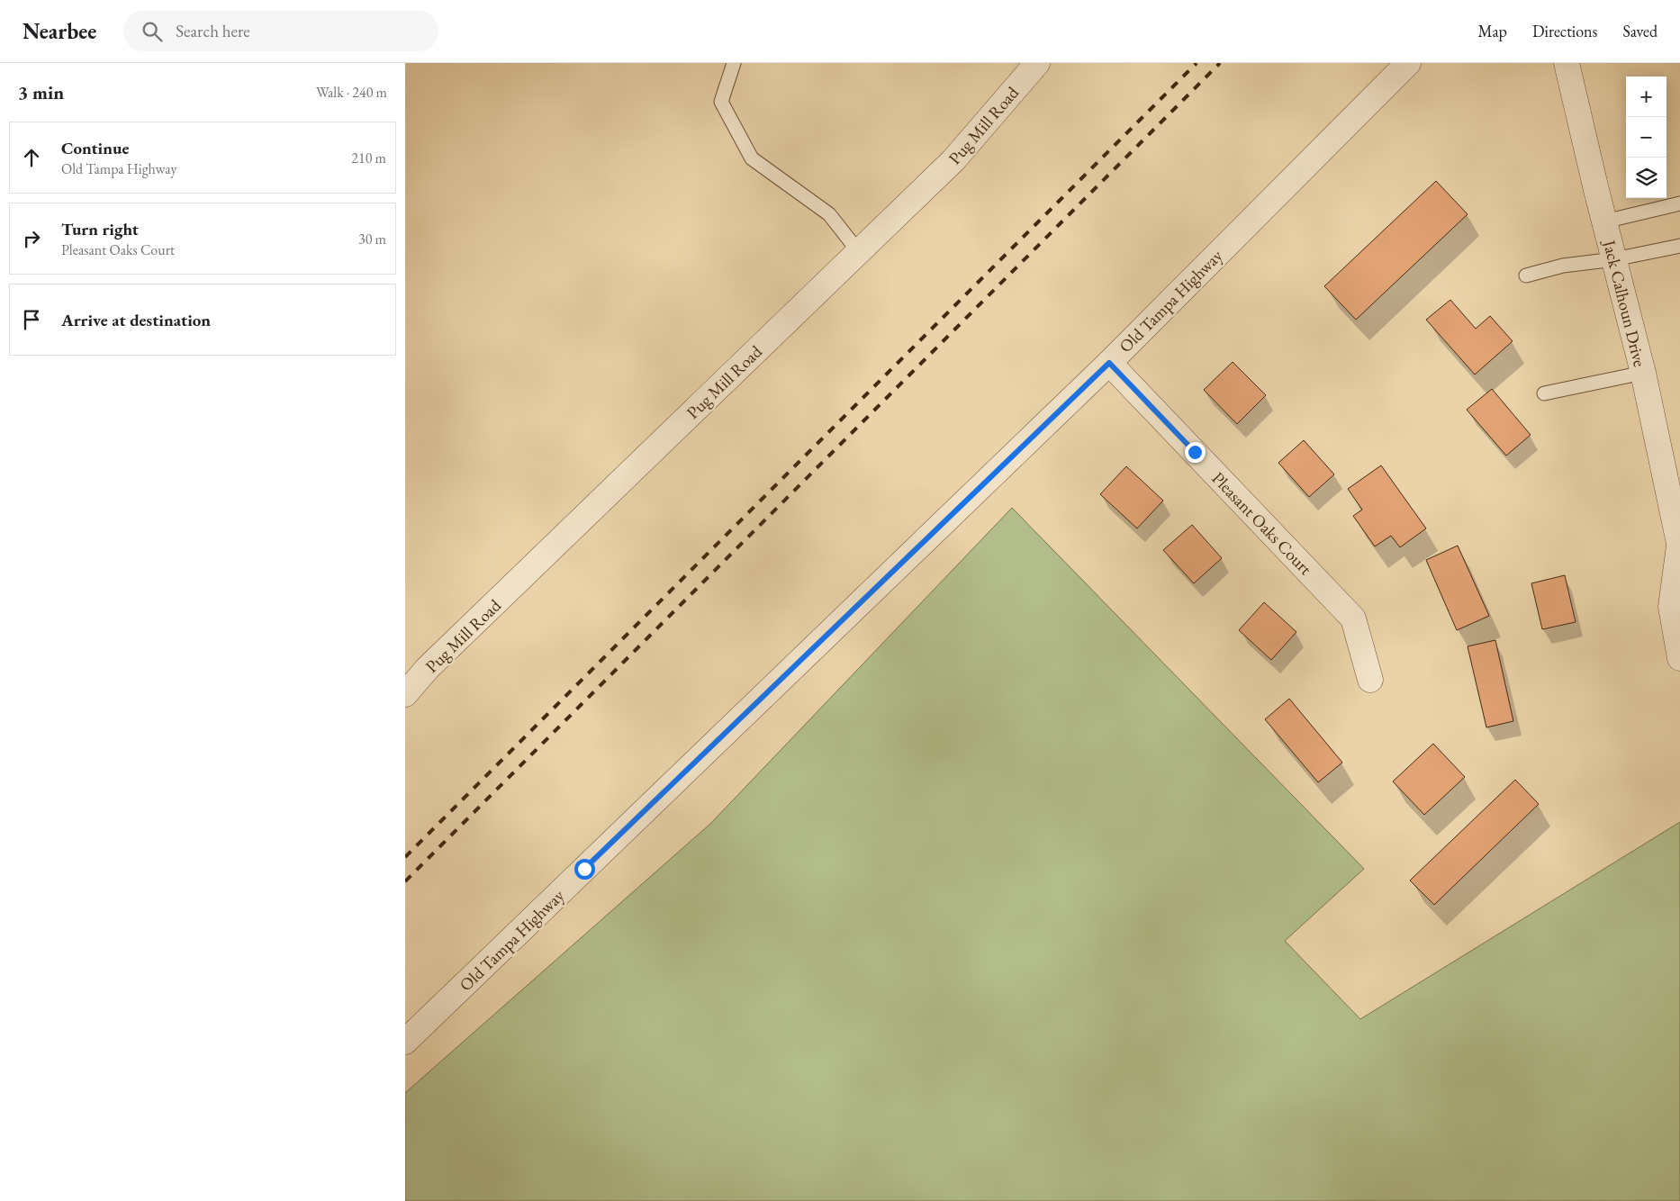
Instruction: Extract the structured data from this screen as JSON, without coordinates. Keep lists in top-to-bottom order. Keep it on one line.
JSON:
{"streets":{"street":["Pug Mill Road","Old Tampa Highway","Jack Calhoun Drive","Pleasant Oaks Court"]},"crossings":[["Old Tampa Highway","Pleasant Oaks Court"]],"page":{"header":"Nearbee","search":"Search here","nav":["Map","Directions","Saved"],"heading":["3 min","Walk · 240 m"],"map_buttons":["+","−"],"list":[["Continue","Old Tampa Highway","210 m"],["Turn right","Pleasant Oaks Court","30 m"],"Arrive at destination"]}}
